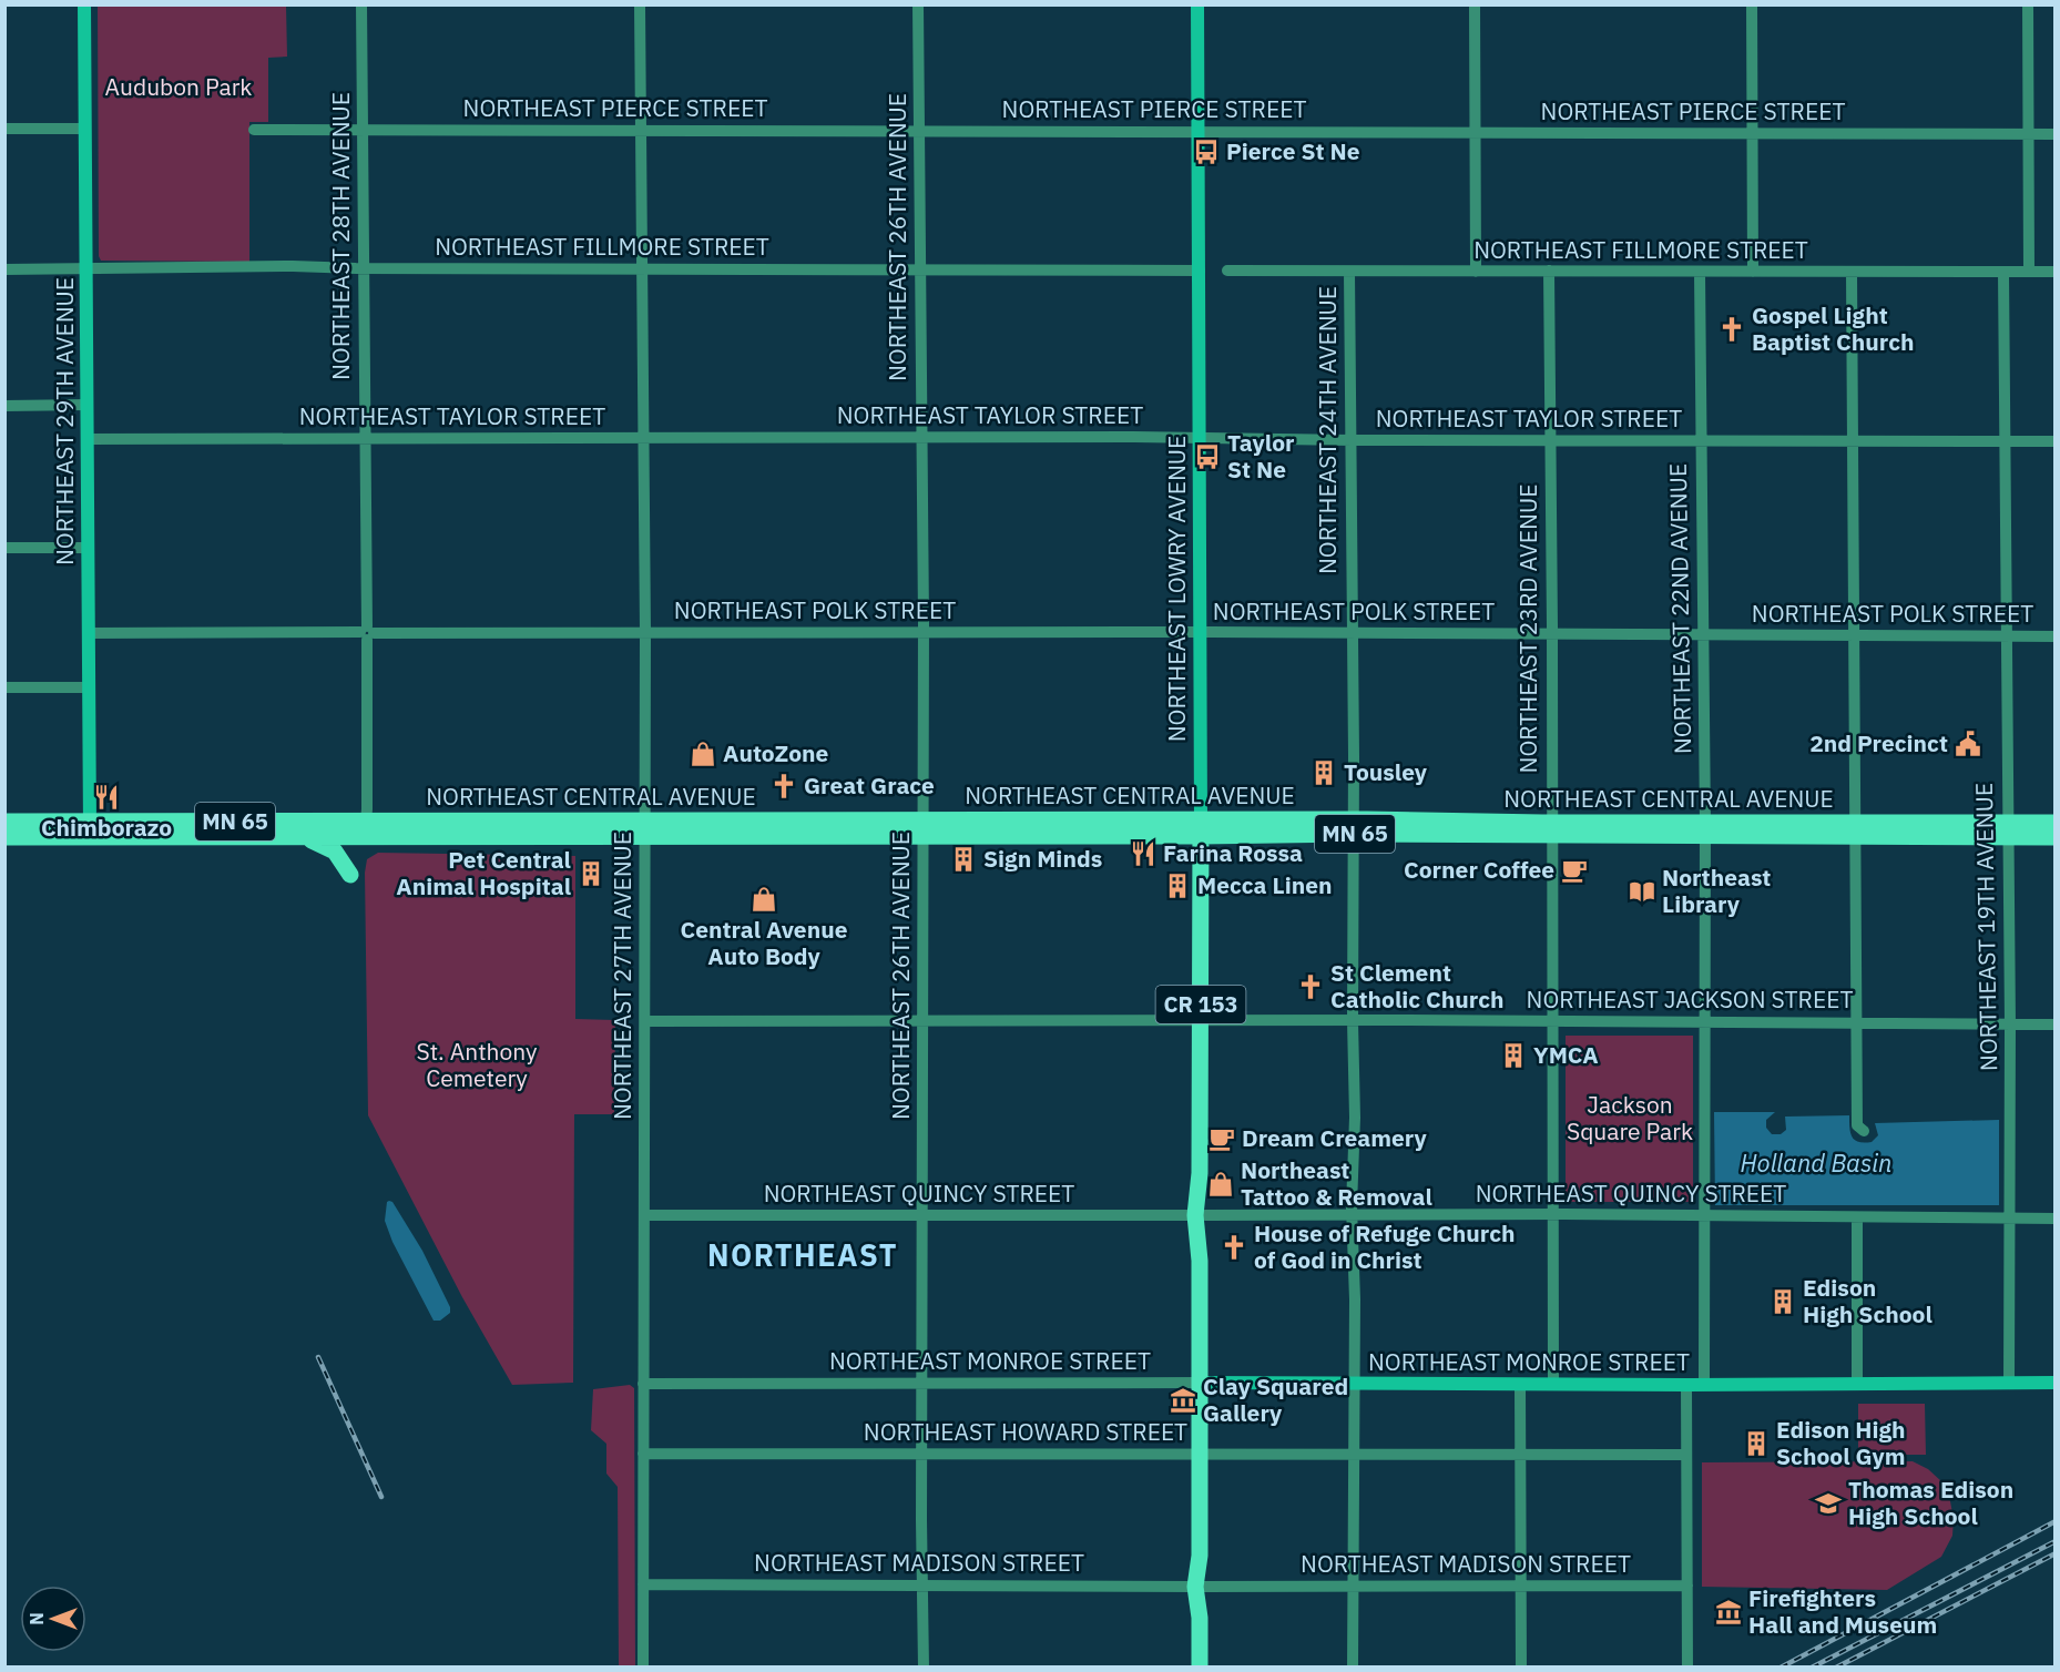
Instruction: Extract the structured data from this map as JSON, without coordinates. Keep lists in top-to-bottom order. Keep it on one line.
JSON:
{"streets":{"main road":["NORTHEAST LOWRY AVENUE","NORTHEAST CENTRAL AVENUE","MN 65","CR 153"],"street":["NORTHEAST PIERCE STREET","NORTHEAST 28TH AVENUE","NORTHEAST 26TH AVENUE","NORTHEAST FILLMORE STREET","NORTHEAST TAYLOR STREET","NORTHEAST 29TH AVENUE","NORTHEAST 24TH AVENUE","NORTHEAST 22ND AVENUE","NORTHEAST POLK STREET","NORTHEAST 23RD AVENUE","NORTHEAST 19TH AVENUE","NORTHEAST 27TH AVENUE","NORTHEAST JACKSON STREET","NORTHEAST QUINCY STREET","NORTHEAST MONROE STREET","NORTHEAST HOWARD STREET","NORTHEAST MADISON STREET"]},"crossings":[["NORTHEAST PIERCE STREET","NORTHEAST 28TH AVENUE"],["NORTHEAST PIERCE STREET","NORTHEAST 26TH AVENUE"],["NORTHEAST PIERCE STREET","NORTHEAST LOWRY AVENUE"],["NORTHEAST PIERCE STREET","NORTHEAST 27TH AVENUE"],["NORTHEAST 28TH AVENUE","NORTHEAST FILLMORE STREET"],["NORTHEAST 28TH AVENUE","NORTHEAST TAYLOR STREET"],["NORTHEAST 28TH AVENUE","NORTHEAST POLK STREET"],["NORTHEAST 28TH AVENUE","NORTHEAST CENTRAL AVENUE"],["NORTHEAST 26TH AVENUE","NORTHEAST FILLMORE STREET"],["NORTHEAST 26TH AVENUE","NORTHEAST TAYLOR STREET"],["NORTHEAST 26TH AVENUE","NORTHEAST POLK STREET"],["NORTHEAST 26TH AVENUE","NORTHEAST CENTRAL AVENUE"],["NORTHEAST 26TH AVENUE","NORTHEAST JACKSON STREET"],["NORTHEAST 26TH AVENUE","NORTHEAST QUINCY STREET"],["NORTHEAST 26TH AVENUE","NORTHEAST MONROE STREET"],["NORTHEAST 26TH AVENUE","NORTHEAST HOWARD STREET"],["NORTHEAST 26TH AVENUE","NORTHEAST MADISON STREET"],["NORTHEAST FILLMORE STREET","NORTHEAST 29TH AVENUE"],["NORTHEAST FILLMORE STREET","NORTHEAST 24TH AVENUE"],["NORTHEAST FILLMORE STREET","NORTHEAST LOWRY AVENUE"],["NORTHEAST FILLMORE STREET","NORTHEAST 22ND AVENUE"],["NORTHEAST FILLMORE STREET","NORTHEAST 23RD AVENUE"],["NORTHEAST FILLMORE STREET","NORTHEAST 19TH AVENUE"],["NORTHEAST FILLMORE STREET","NORTHEAST 27TH AVENUE"],["NORTHEAST TAYLOR STREET","NORTHEAST 29TH AVENUE"],["NORTHEAST TAYLOR STREET","NORTHEAST 24TH AVENUE"],["NORTHEAST TAYLOR STREET","NORTHEAST LOWRY AVENUE"],["NORTHEAST TAYLOR STREET","NORTHEAST 22ND AVENUE"],["NORTHEAST TAYLOR STREET","NORTHEAST 23RD AVENUE"],["NORTHEAST TAYLOR STREET","NORTHEAST 19TH AVENUE"],["NORTHEAST TAYLOR STREET","NORTHEAST 27TH AVENUE"],["NORTHEAST 29TH AVENUE","NORTHEAST POLK STREET"],["NORTHEAST 29TH AVENUE","NORTHEAST CENTRAL AVENUE"],["NORTHEAST 24TH AVENUE","NORTHEAST POLK STREET"],["NORTHEAST 24TH AVENUE","NORTHEAST CENTRAL AVENUE"],["NORTHEAST 24TH AVENUE","NORTHEAST JACKSON STREET"],["NORTHEAST 24TH AVENUE","NORTHEAST QUINCY STREET"],["NORTHEAST 24TH AVENUE","NORTHEAST MONROE STREET"],["NORTHEAST 24TH AVENUE","NORTHEAST HOWARD STREET"],["NORTHEAST 24TH AVENUE","NORTHEAST MADISON STREET"],["NORTHEAST LOWRY AVENUE","NORTHEAST POLK STREET"],["NORTHEAST LOWRY AVENUE","NORTHEAST CENTRAL AVENUE"],["NORTHEAST LOWRY AVENUE","NORTHEAST JACKSON STREET"],["NORTHEAST LOWRY AVENUE","NORTHEAST QUINCY STREET"],["NORTHEAST LOWRY AVENUE","NORTHEAST MONROE STREET"],["NORTHEAST LOWRY AVENUE","NORTHEAST HOWARD STREET"],["NORTHEAST LOWRY AVENUE","NORTHEAST MADISON STREET"],["NORTHEAST 22ND AVENUE","NORTHEAST POLK STREET"],["NORTHEAST 22ND AVENUE","NORTHEAST CENTRAL AVENUE"],["NORTHEAST 22ND AVENUE","NORTHEAST JACKSON STREET"],["NORTHEAST 22ND AVENUE","NORTHEAST QUINCY STREET"],["NORTHEAST 22ND AVENUE","NORTHEAST MONROE STREET"],["NORTHEAST POLK STREET","NORTHEAST 23RD AVENUE"],["NORTHEAST POLK STREET","NORTHEAST 19TH AVENUE"],["NORTHEAST POLK STREET","NORTHEAST 27TH AVENUE"],["NORTHEAST 23RD AVENUE","NORTHEAST CENTRAL AVENUE"],["NORTHEAST 23RD AVENUE","NORTHEAST JACKSON STREET"],["NORTHEAST 23RD AVENUE","NORTHEAST QUINCY STREET"],["NORTHEAST 23RD AVENUE","NORTHEAST MONROE STREET"],["NORTHEAST CENTRAL AVENUE","NORTHEAST 19TH AVENUE"],["NORTHEAST CENTRAL AVENUE","NORTHEAST 27TH AVENUE"],["NORTHEAST 19TH AVENUE","NORTHEAST JACKSON STREET"],["NORTHEAST 19TH AVENUE","NORTHEAST QUINCY STREET"],["NORTHEAST 19TH AVENUE","NORTHEAST MONROE STREET"],["NORTHEAST 27TH AVENUE","NORTHEAST JACKSON STREET"],["NORTHEAST 27TH AVENUE","NORTHEAST QUINCY STREET"],["NORTHEAST 27TH AVENUE","NORTHEAST MONROE STREET"],["NORTHEAST 27TH AVENUE","NORTHEAST HOWARD STREET"],["NORTHEAST 27TH AVENUE","NORTHEAST MADISON STREET"]],"districts":["NORTHEAST"],"water":["Holland Basin"],"parks":["Audubon Park","St. Anthony Cemetery","Jackson Square Park"],"places":{"bus stop":["Pierce St Ne","Taylor St Ne"],"church":["Gospel Light Baptist Church","Great Grace","St Clement Catholic Church","House of Refuge Church of God in Christ"],"public building":["2nd Precinct"],"shop":["AutoZone","Central Avenue Auto Body","Northeast Tattoo & Removal"],"building":["Tousley","Sign Minds","Pet Central Animal Hospital","Mecca Linen","YMCA","Edison High School","Edison High School Gym"],"restaurant":["Chimborazo","Farina Rossa"],"cafe":["Corner Coffee","Dream Creamery"],"library":["Northeast Library"],"museum":["Clay Squared Gallery","Firefighters Hall and Museum"],"school or university":["Thomas Edison High School"]},"north":"left"}
